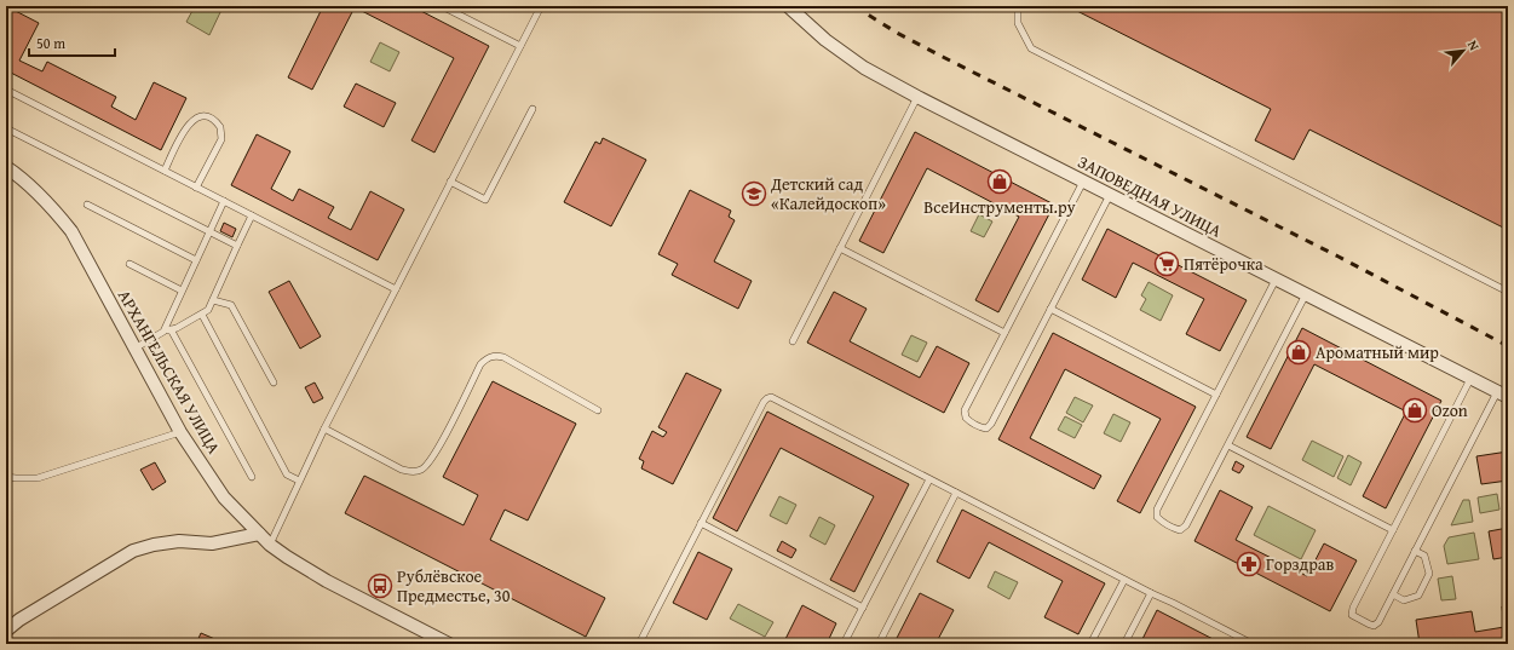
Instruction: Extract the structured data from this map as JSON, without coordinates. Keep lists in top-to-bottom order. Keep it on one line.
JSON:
{"streets":{"street":["ЗАПОВЕДНАЯ УЛИЦА","АРХАНГЕЛЬСКАЯ УЛИЦА"]},"places":{"shop":["ВсеИнструменты.ру","Ароматный мир","Ozon"],"school or university":["Детский сад «Калейдоскоп»"],"supermarket":["Пятёрочка"],"pharmacy":["Горздрав"],"bus stop":["Рублёвское Предместье, 30"]},"scale_bar":"50 m","north":"top right"}
